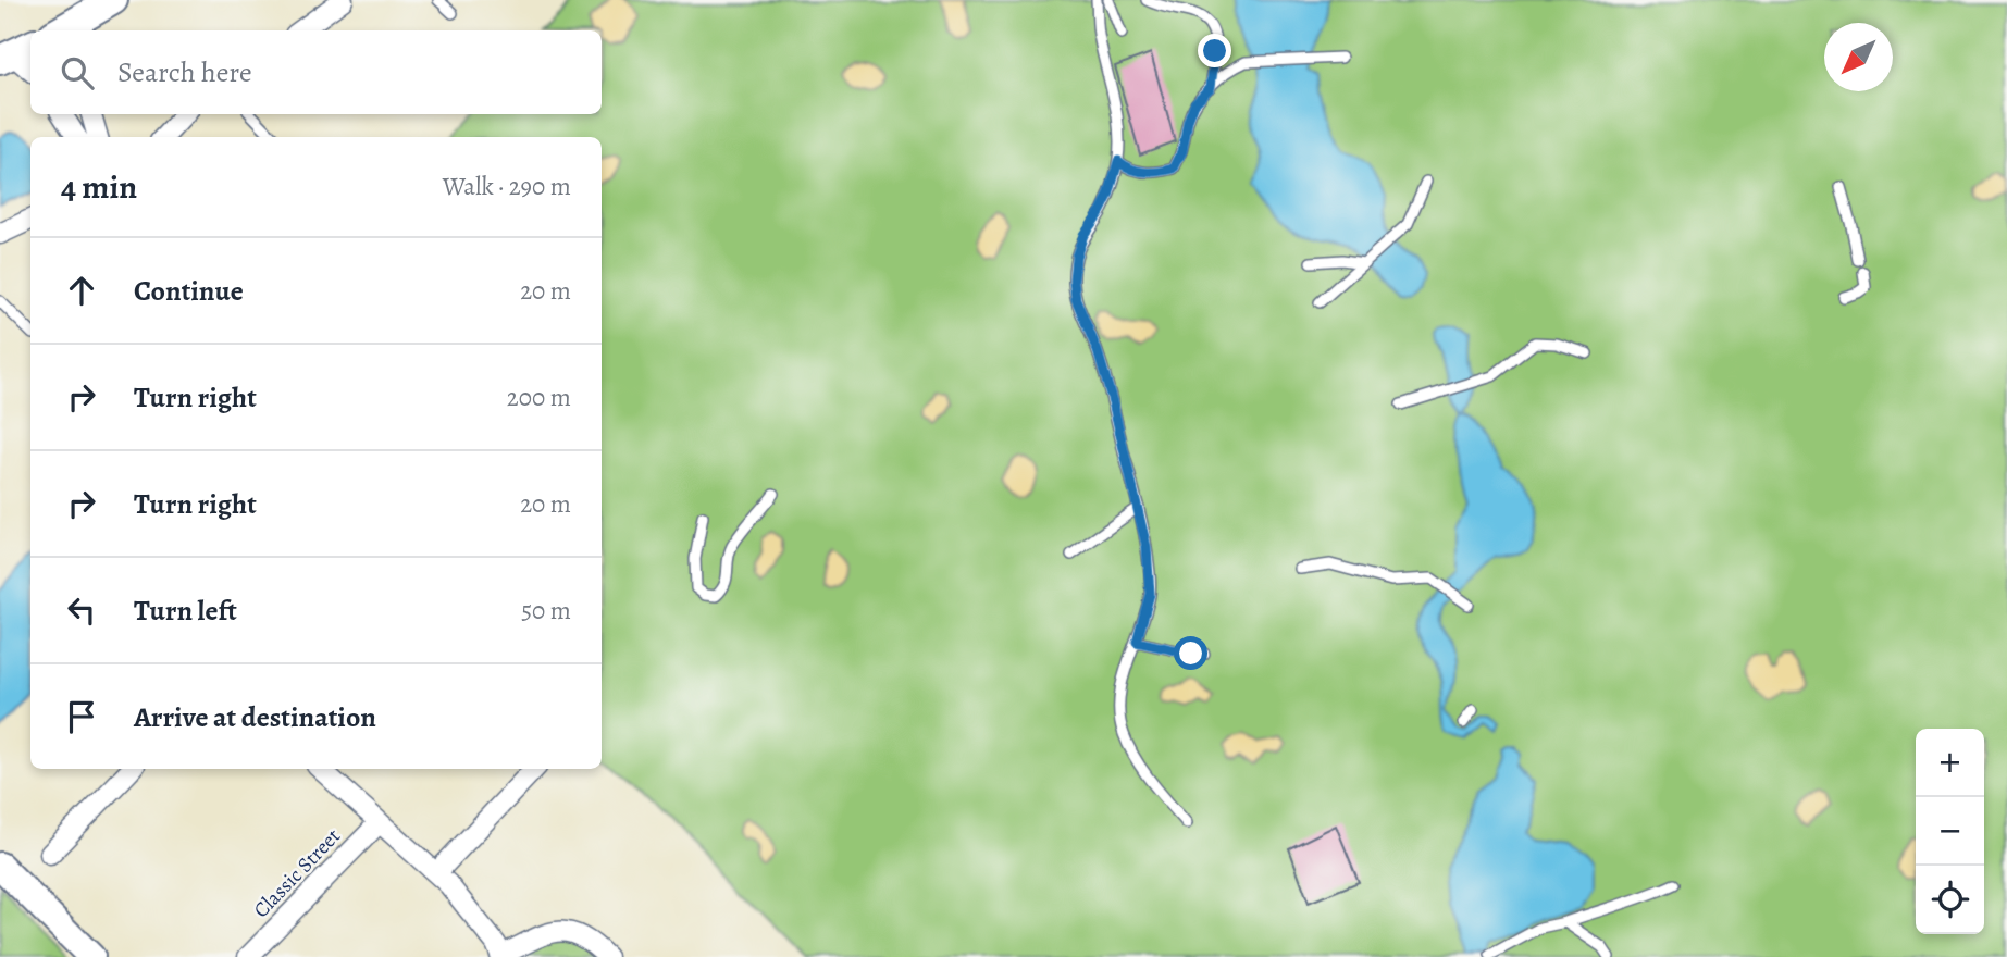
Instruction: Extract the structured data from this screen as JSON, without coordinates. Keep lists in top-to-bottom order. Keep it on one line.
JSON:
{"streets":{"street":["Classic Street"]},"north":"bottom left","page":{"search":"Search here","heading":["4 min","Walk · 290 m"],"list":[["Continue","20 m"],["Turn right","200 m"],["Turn right","20 m"],["Turn left","50 m"],"Arrive at destination"],"map_buttons":["+","−"]}}
